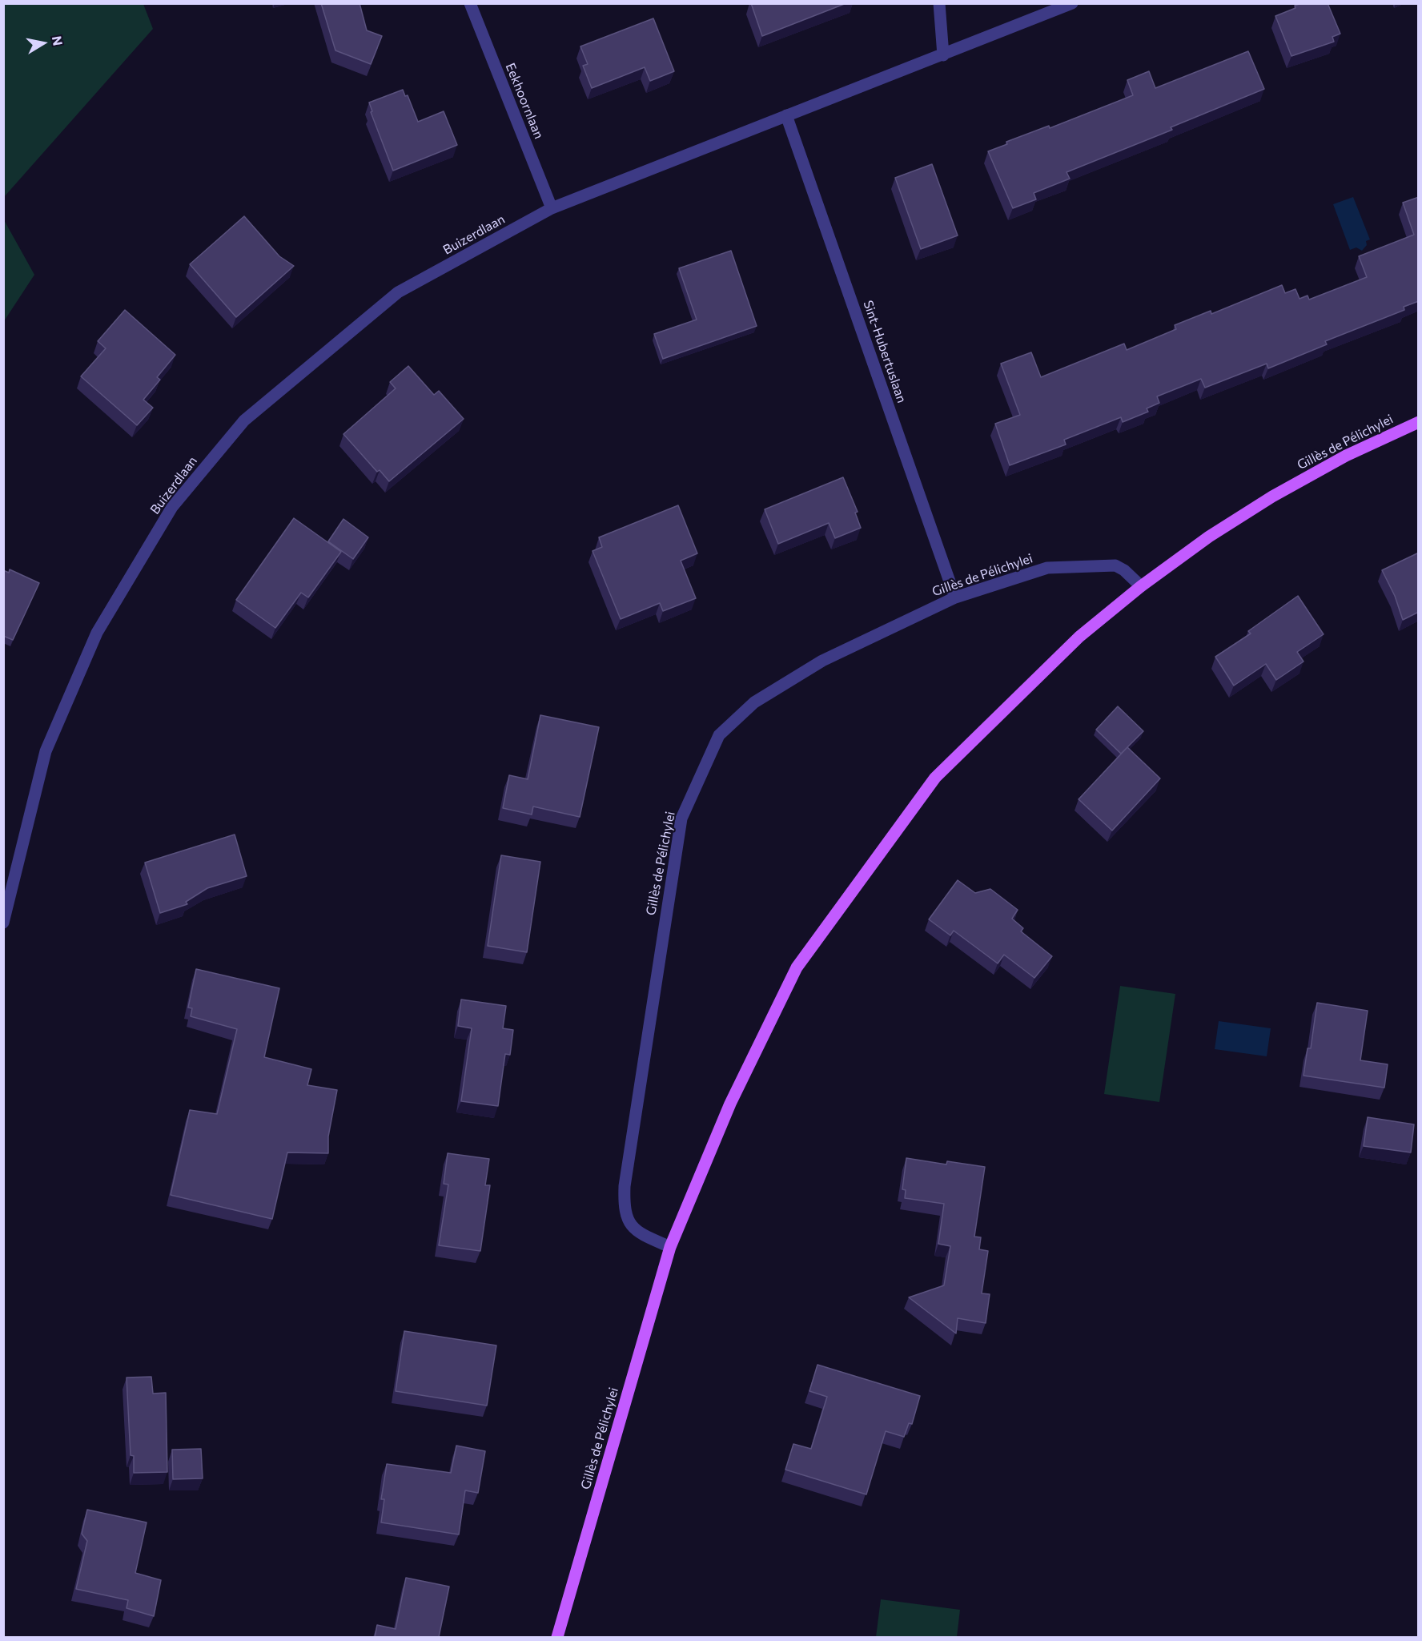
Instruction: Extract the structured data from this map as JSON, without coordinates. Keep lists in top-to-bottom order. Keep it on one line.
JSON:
{"streets":{"main road":["Gillès de Pélichylei"],"street":["Eekhoornlaan","Buizerdlaan","Sint-Hubertuslaan"]},"crossings":[["Eekhoornlaan","Buizerdlaan"],["Sint-Hubertuslaan","Gillès de Pélichylei"]],"north":"right"}
